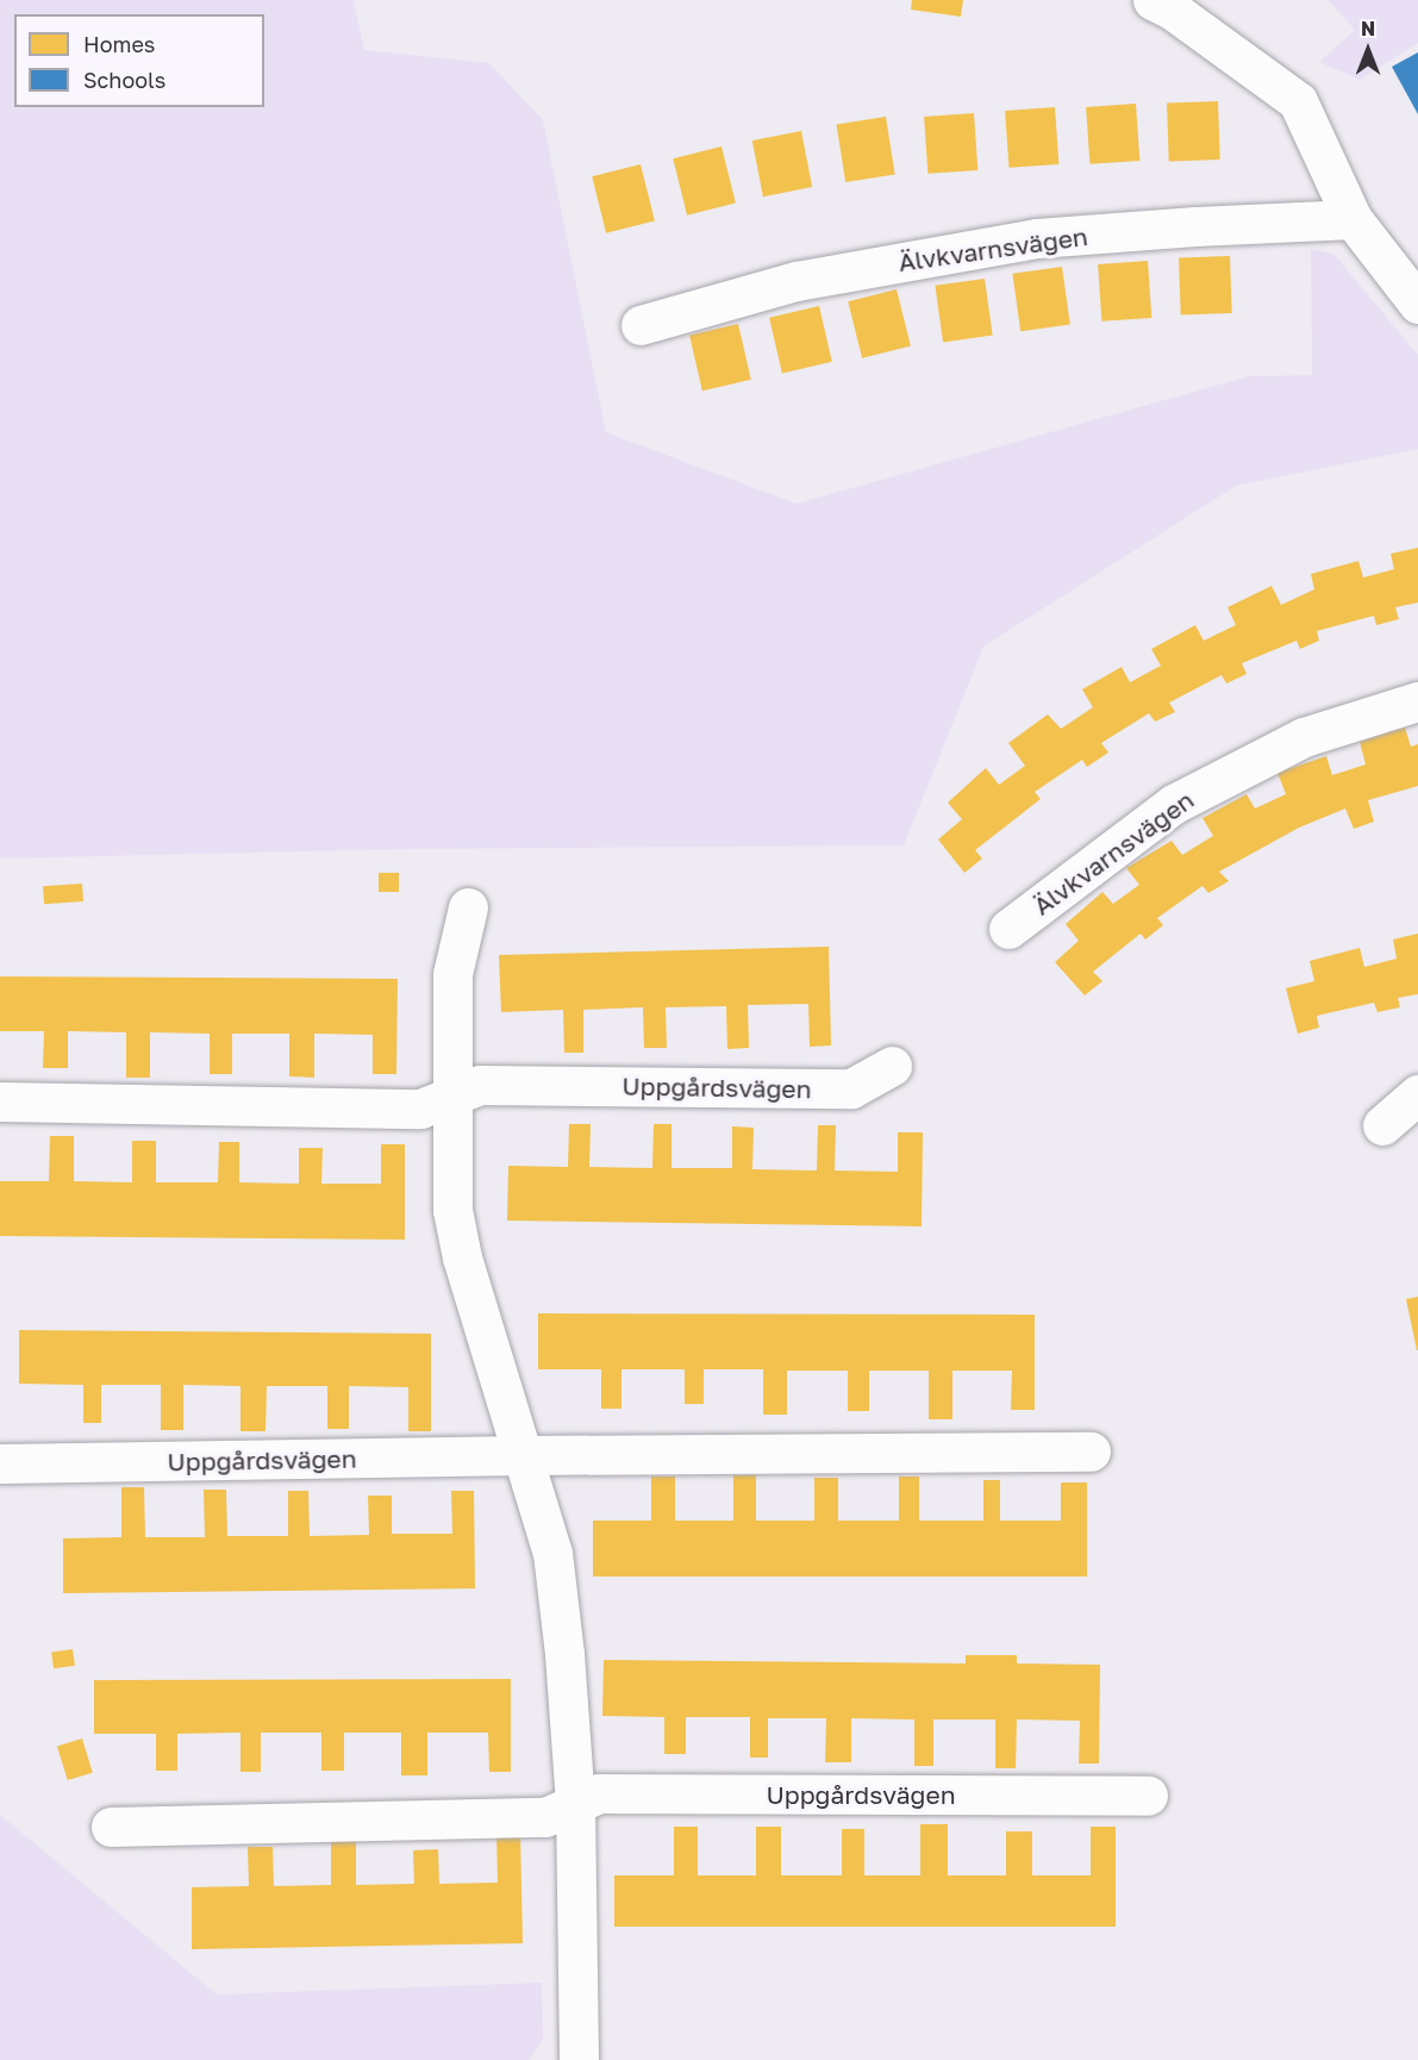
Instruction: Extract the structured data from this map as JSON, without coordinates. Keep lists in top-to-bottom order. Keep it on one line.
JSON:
{"streets":{"street":["Älvkvarnsvägen","Uppgårdsvägen"]},"legend":["Homes","Schools"],"north":"top"}
